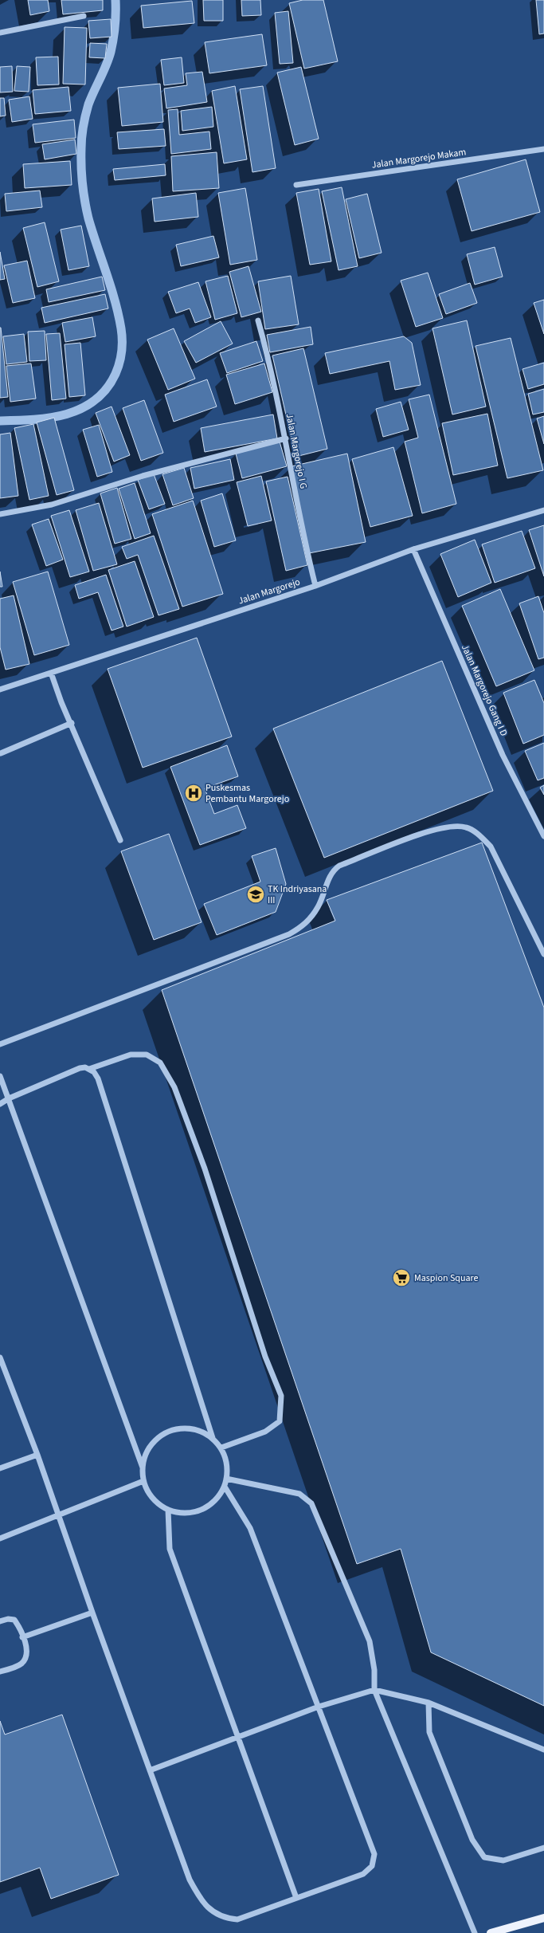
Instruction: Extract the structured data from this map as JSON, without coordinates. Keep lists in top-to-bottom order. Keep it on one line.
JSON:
{"streets":{"street":["Jalan Margorejo Makam","Jalan Margorejo I G","Jalan Margorejo","Jalan Margorejo Gang I D"]},"crossings":[["Jalan Margorejo I G","Jalan Margorejo"],["Jalan Margorejo","Jalan Margorejo Gang I D"]],"places":{"hospital":["Puskesmas Pembantu Margorejo"],"school or university":["TK Indriyasana III"],"supermarket":["Maspion Square"]}}
